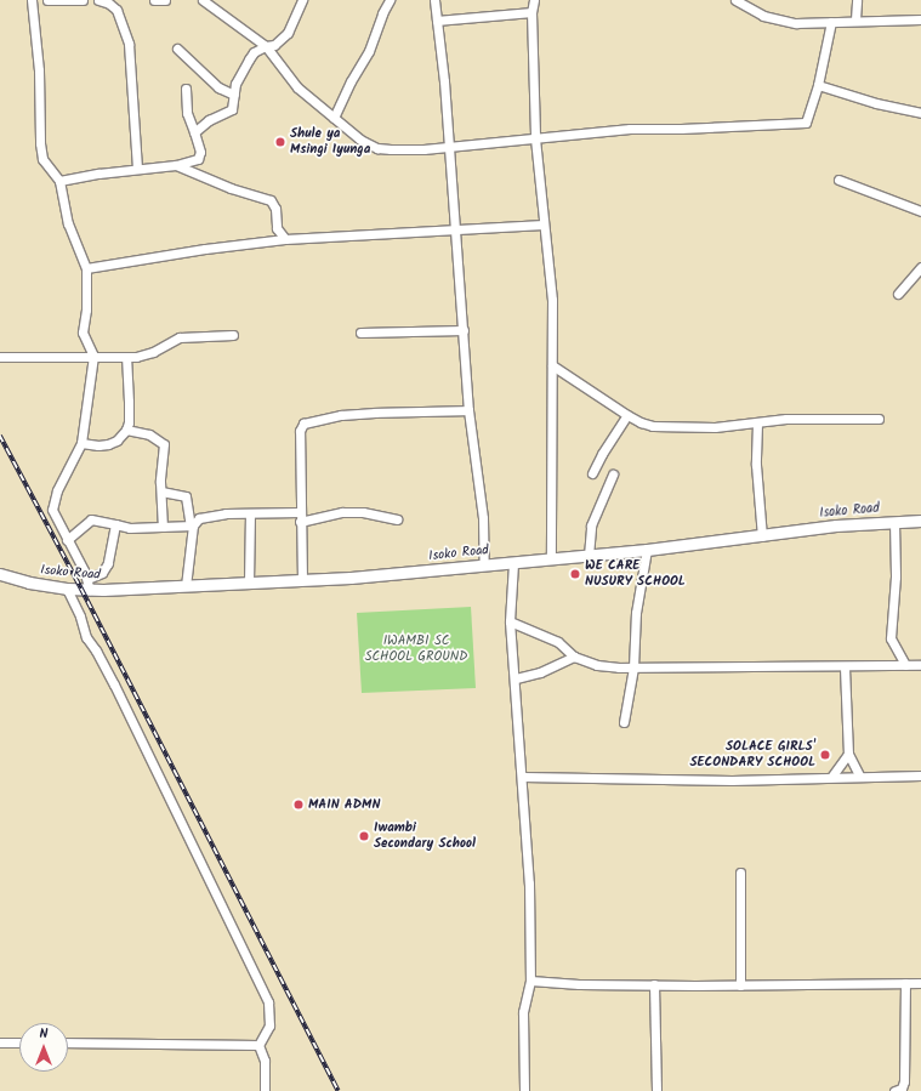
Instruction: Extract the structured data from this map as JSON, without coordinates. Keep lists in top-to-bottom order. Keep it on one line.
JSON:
{"streets":{"street":["Isoko Road"]},"parks":["IWAMBI SC SCHOOL GROUND"],"places":["Shule ya Msingi Iyunga","WE CARE NUSURY SCHOOL","SOLACE GIRLS' SECONDARY SCHOOL","MAIN ADMN","Iwambi Secondary School"],"north":"top"}
